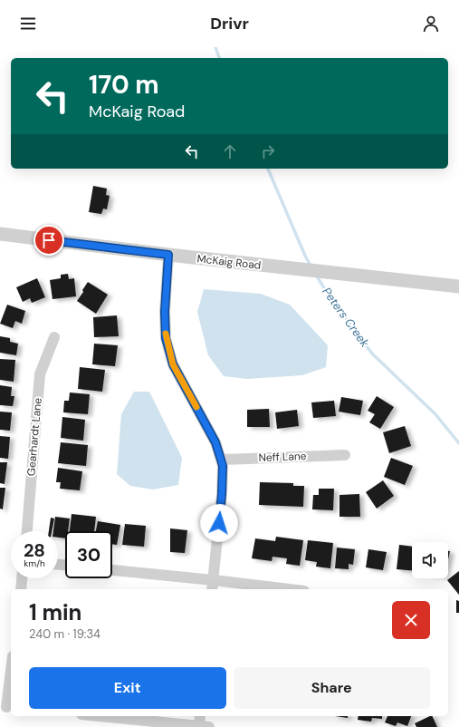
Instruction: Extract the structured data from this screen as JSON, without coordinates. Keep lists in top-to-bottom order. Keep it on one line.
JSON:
{"streets":{"street":["McKaig Road","Gearhardt Lane","Neff Lane"]},"water":["Peters Creek"],"page":{"header":"Drivr","turn":["170 m","McKaig Road"],"speed":"28 km/h","limit":"30","heading":["1 min","240 m · 19:34"],"buttons":["Exit","Share"]}}
